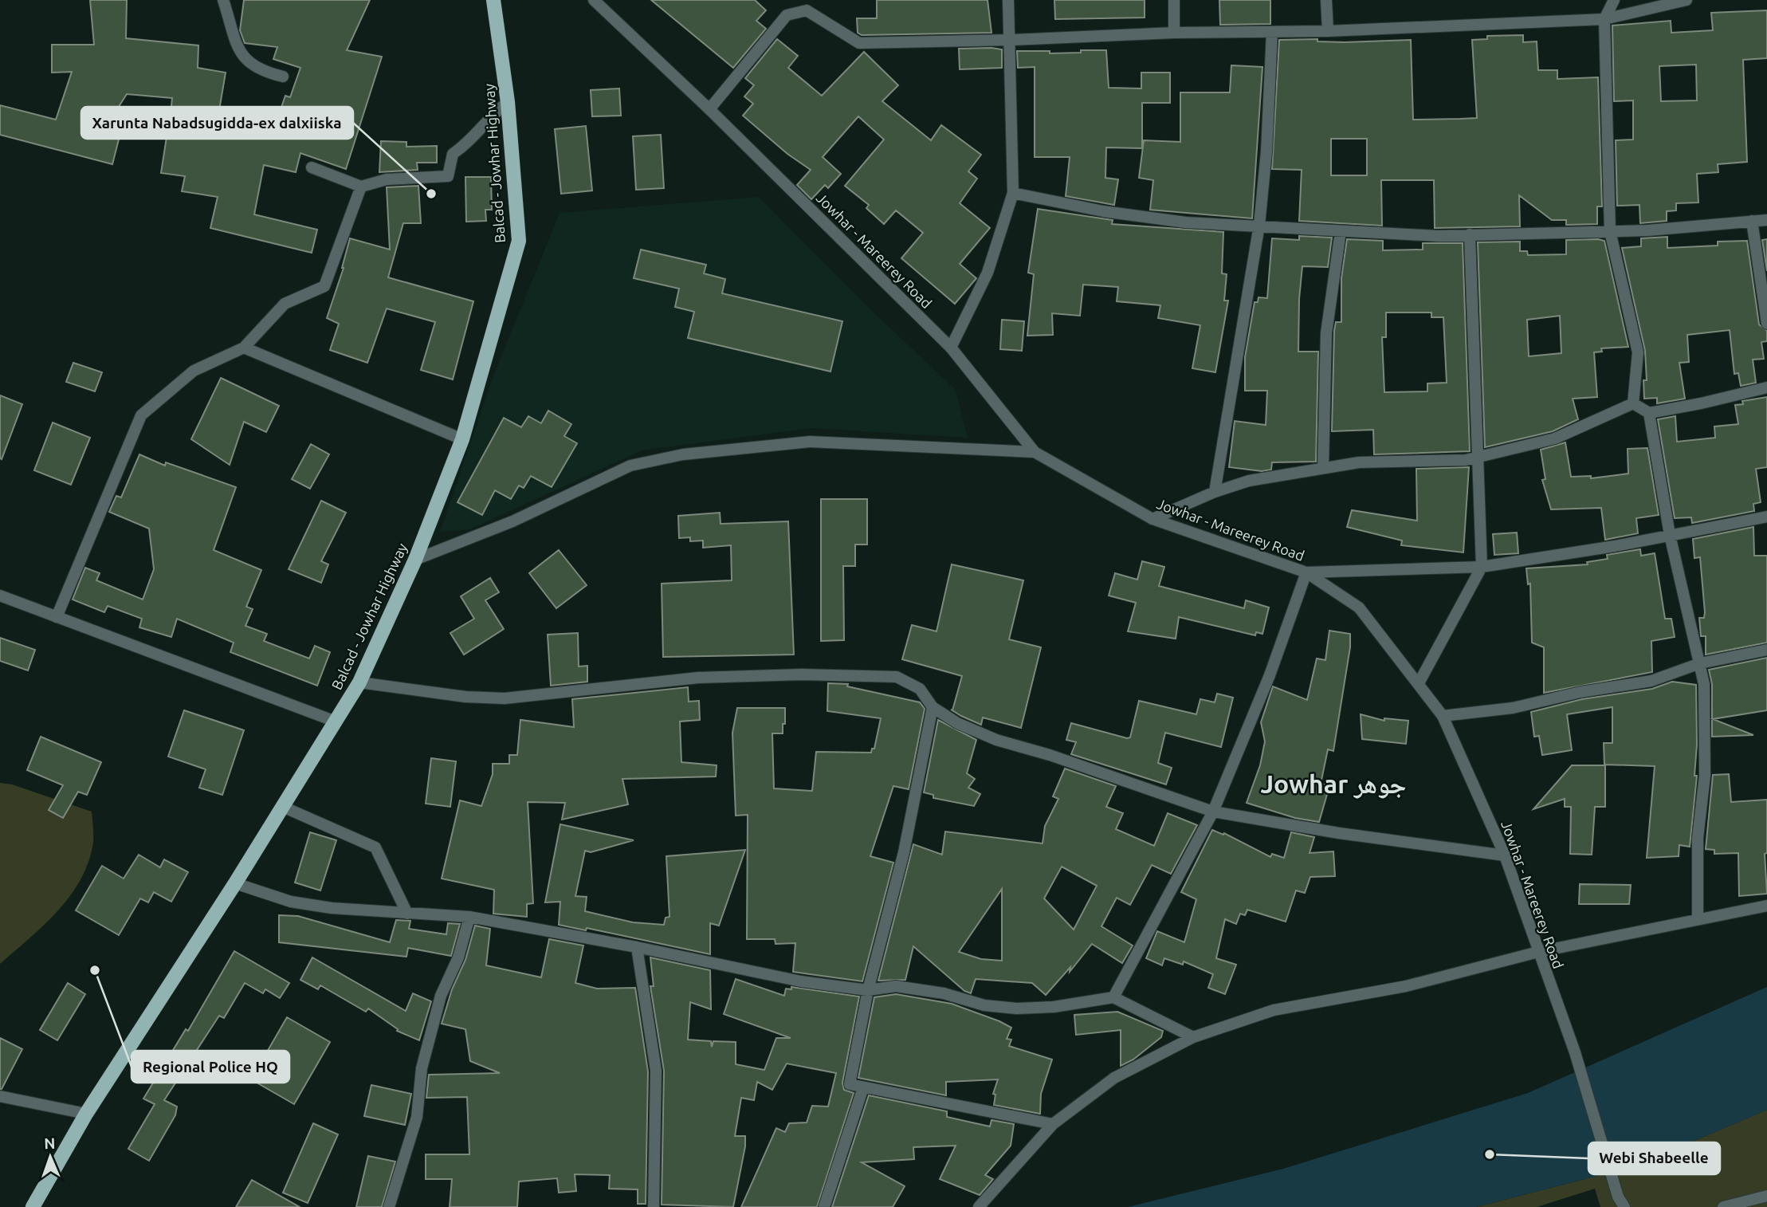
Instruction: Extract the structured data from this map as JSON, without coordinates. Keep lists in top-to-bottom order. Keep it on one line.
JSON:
{"streets":{"main road":["Balcad - Jowhar Highway"],"street":["Jowhar - Mareerey Road"]},"districts":["Jowhar جوهر"],"places":["Xarunta Nabadsugidda-ex dalxiiska","Regional Police HQ","Webi Shabeelle"],"north":"top"}
